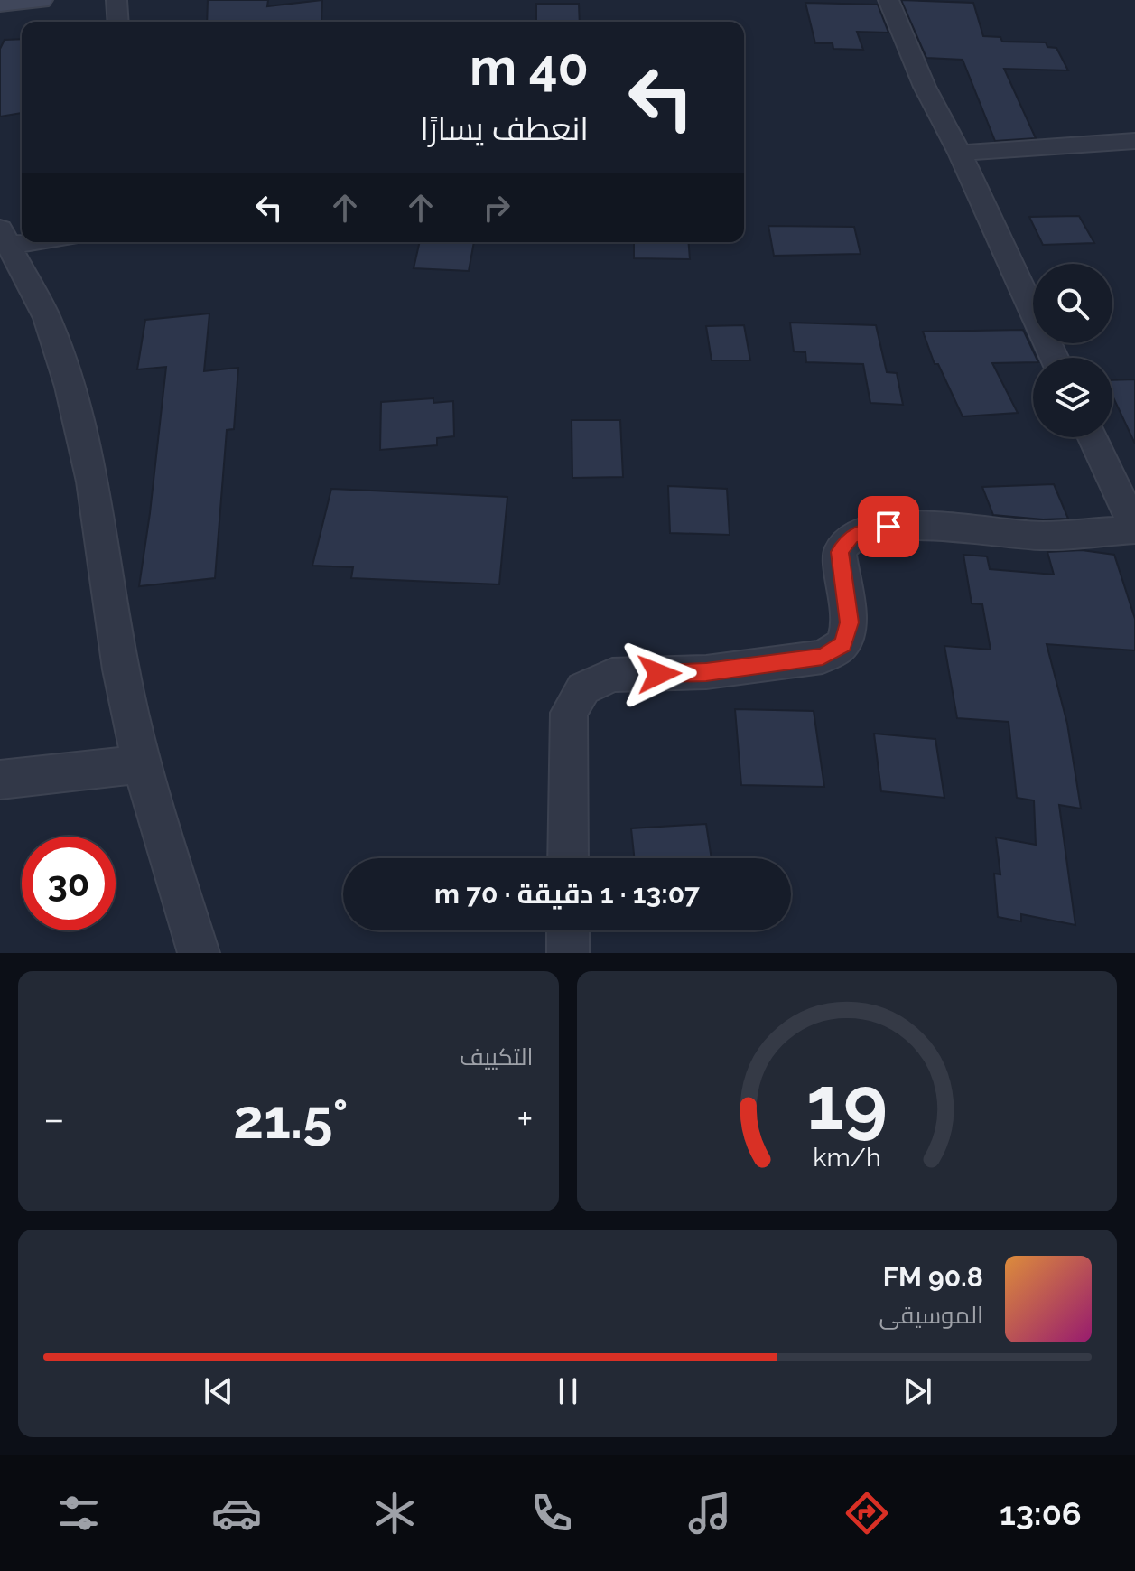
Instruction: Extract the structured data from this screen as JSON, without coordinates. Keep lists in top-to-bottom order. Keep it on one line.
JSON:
{"page":{"turn":["40 m","انعطف يسارًا"],"limit":"30","trip":"13:07 · 1 دقيقة · 70 m","tile":"التكييف","heat":["−","21.5°","+"],"song":["90.8 FM","الموسيقى"],"tabs":"13:06","gauge":["19","km/h"]}}
